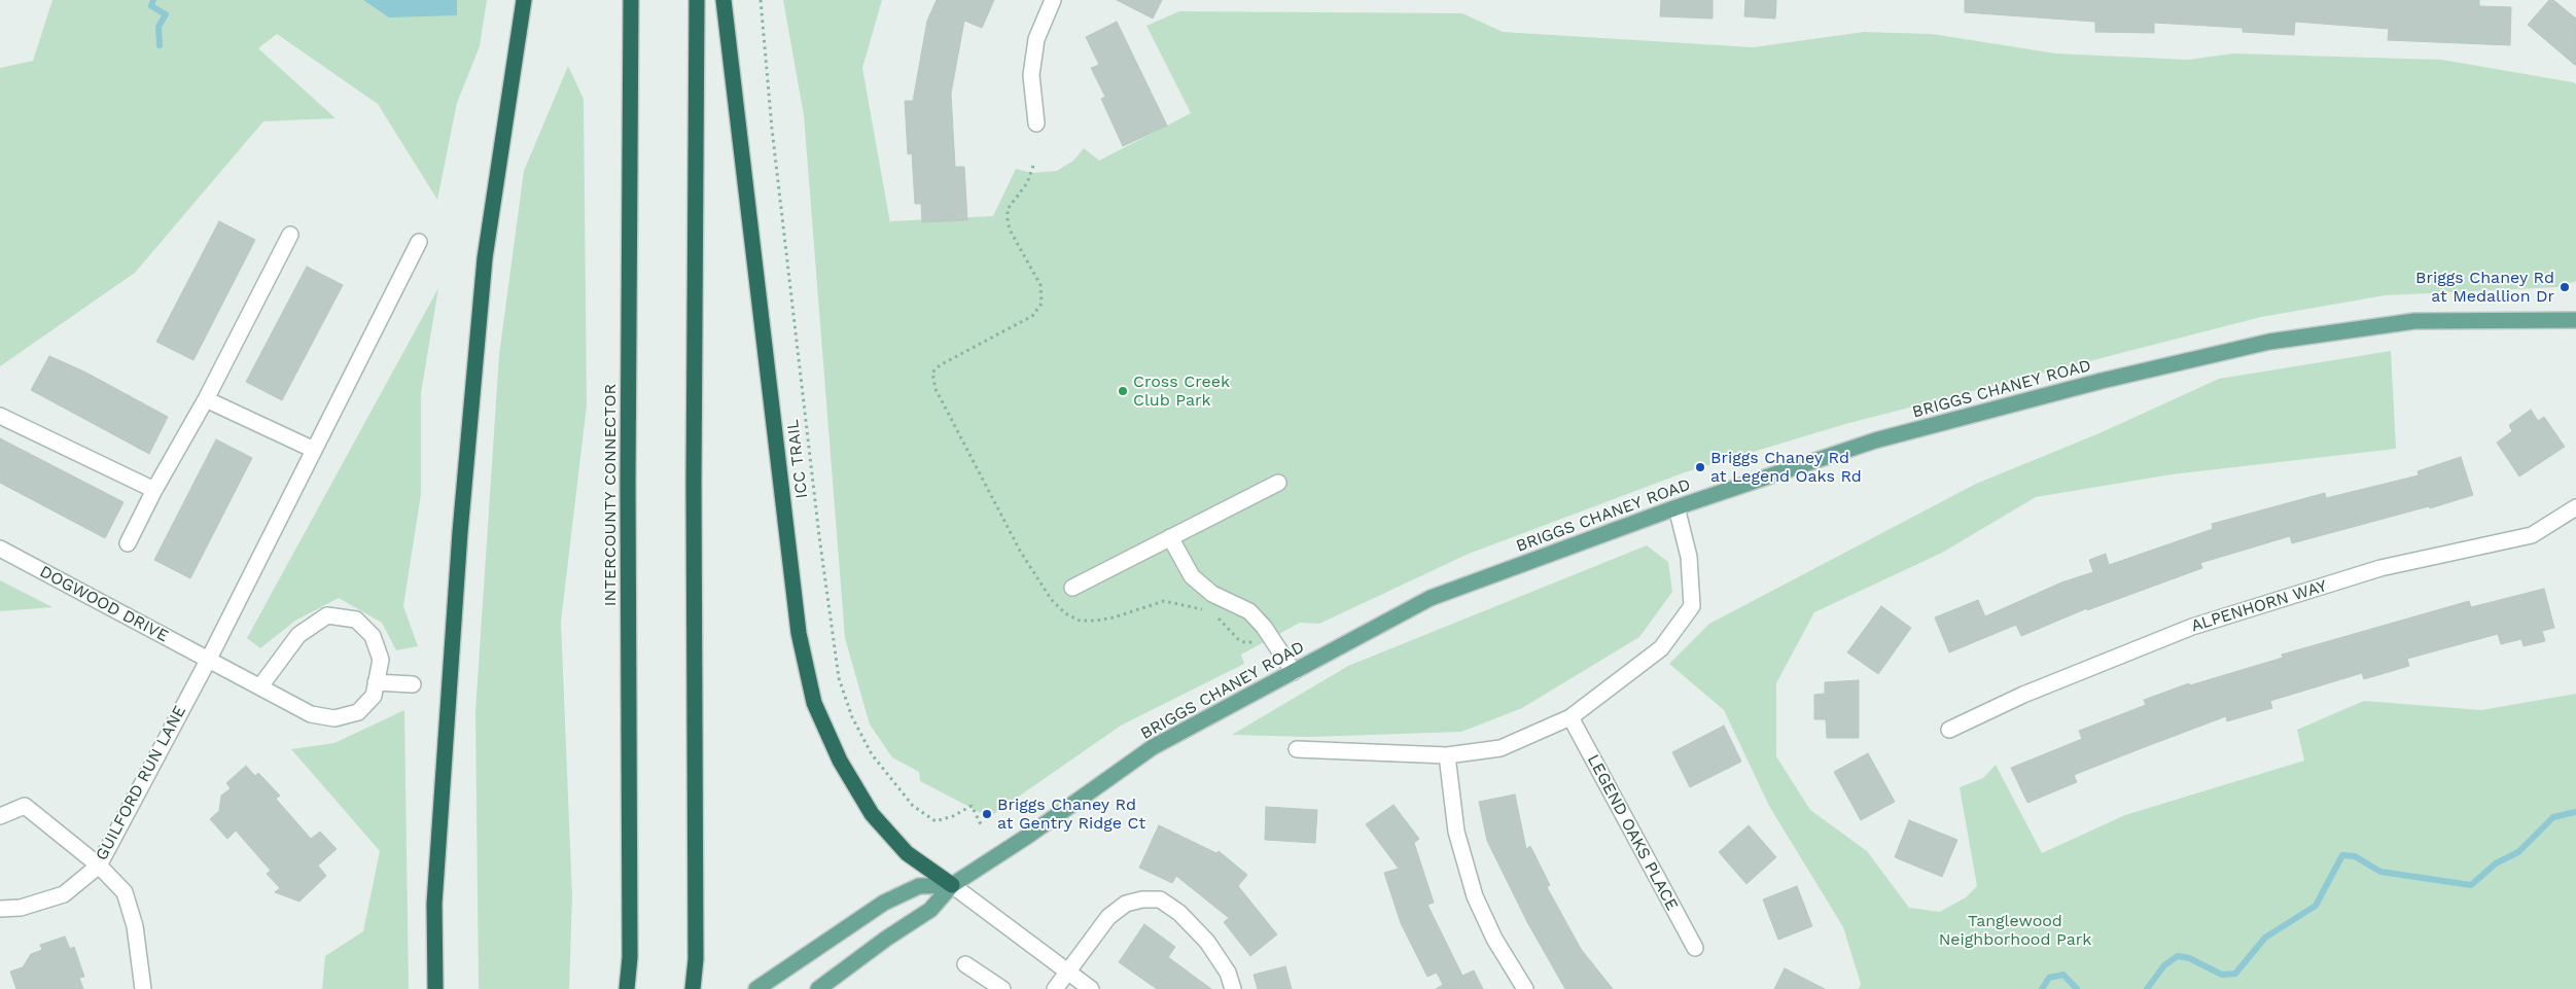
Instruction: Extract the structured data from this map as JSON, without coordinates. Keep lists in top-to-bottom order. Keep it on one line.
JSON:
{"streets":{"highway":["INTERCOUNTY CONNECTOR"],"main road":["BRIGGS CHANEY ROAD"],"street":["DOGWOOD DRIVE","ALPENHORN WAY","GUILFORD RUN LANE","LEGEND OAKS PLACE"],"path":["ICC TRAIL"]},"crossings":[["DOGWOOD DRIVE","GUILFORD RUN LANE"]],"parks":["Tanglewood Neighborhood Park"],"places":["Briggs Chaney Rd at Medallion Dr","Cross Creek Club Park","Briggs Chaney Rd at Legend Oaks Rd","Briggs Chaney Rd at Gentry Ridge Ct"]}
